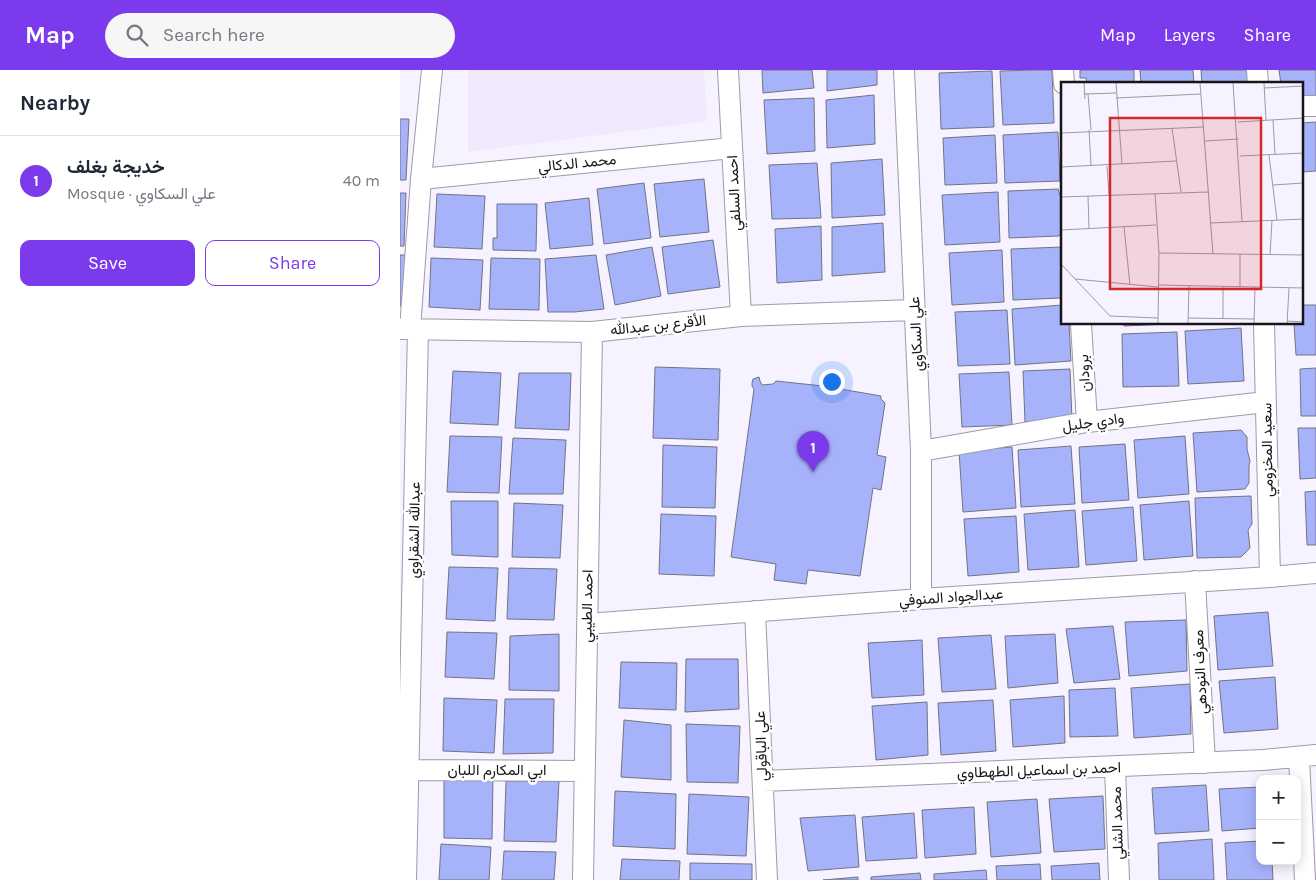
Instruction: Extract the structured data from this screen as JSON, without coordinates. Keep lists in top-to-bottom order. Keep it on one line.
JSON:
{"streets":{"street":["محمد الدكالي","احمد السلفي","الأقرع بن عبدالله","علي السكاوي","برودان","وادي جليل","سعيد المخزومي","عبدالله الشقراوي","عبدالجواد المنوفي","احمد الطيبي","معرف النودهي","علي الباقولي","ابي المكارم اللبان","احمد بن اسماعيل الطهطاوي","محمد الشلي"]},"crossings":[["محمد الدكالي","احمد السلفي"],["محمد الدكالي","عبدالله الشقراوي"],["احمد السلفي","الأقرع بن عبدالله"],["الأقرع بن عبدالله","علي السكاوي"],["الأقرع بن عبدالله","عبدالله الشقراوي"],["الأقرع بن عبدالله","احمد الطيبي"],["علي السكاوي","وادي جليل"],["علي السكاوي","عبدالجواد المنوفي"],["برودان","وادي جليل"],["وادي جليل","سعيد المخزومي"],["سعيد المخزومي","عبدالجواد المنوفي"],["عبدالله الشقراوي","ابي المكارم اللبان"],["عبدالجواد المنوفي","احمد الطيبي"],["عبدالجواد المنوفي","معرف النودهي"],["عبدالجواد المنوفي","علي الباقولي"],["احمد الطيبي","ابي المكارم اللبان"],["معرف النودهي","احمد بن اسماعيل الطهطاوي"],["علي الباقولي","احمد بن اسماعيل الطهطاوي"],["احمد بن اسماعيل الطهطاوي","محمد الشلي"]],"page":{"header":"Map","search":"Search here","nav":["Map","Layers","Share"],"heading":"Nearby","list":[{"mark":"1","name":"خديجة بغلف","note":"Mosque · علي السكاوي","value":"40 m"}],"buttons":["Save","Share"],"pins":"1","map_buttons":["+","−"]}}
